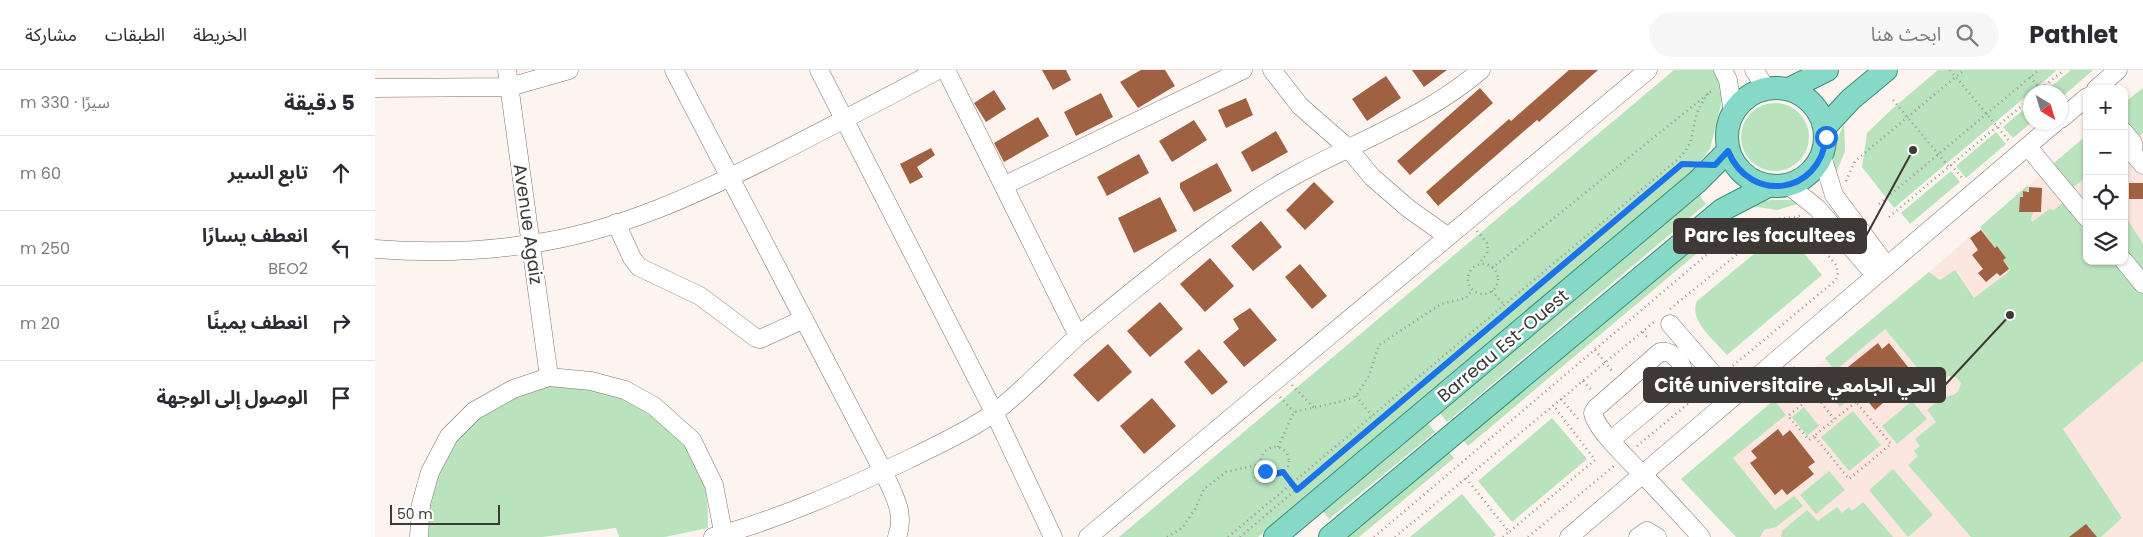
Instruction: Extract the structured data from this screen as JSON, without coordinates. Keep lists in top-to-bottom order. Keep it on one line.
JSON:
{"streets":{"main road":["Barreau Est-Ouest"],"street":["Avenue Agaiz"]},"places":["Parc les facultees","Cité universitaire الحي الجامعي"],"scale_bar":"50 m","north":"bottom right","page":{"header":"Pathlet","search":"ابحث هنا","nav":["الخريطة","الطبقات","مشاركة"],"heading":["5 دقيقة","سيرًا · 330 m"],"map_buttons":["+","−"],"list":[["تابع السير","60 m"],["انعطف يسارًا","BEO2","250 m"],["انعطف يمينًا","20 m"],"الوصول إلى الوجهة"],"scale":"50 m"}}
